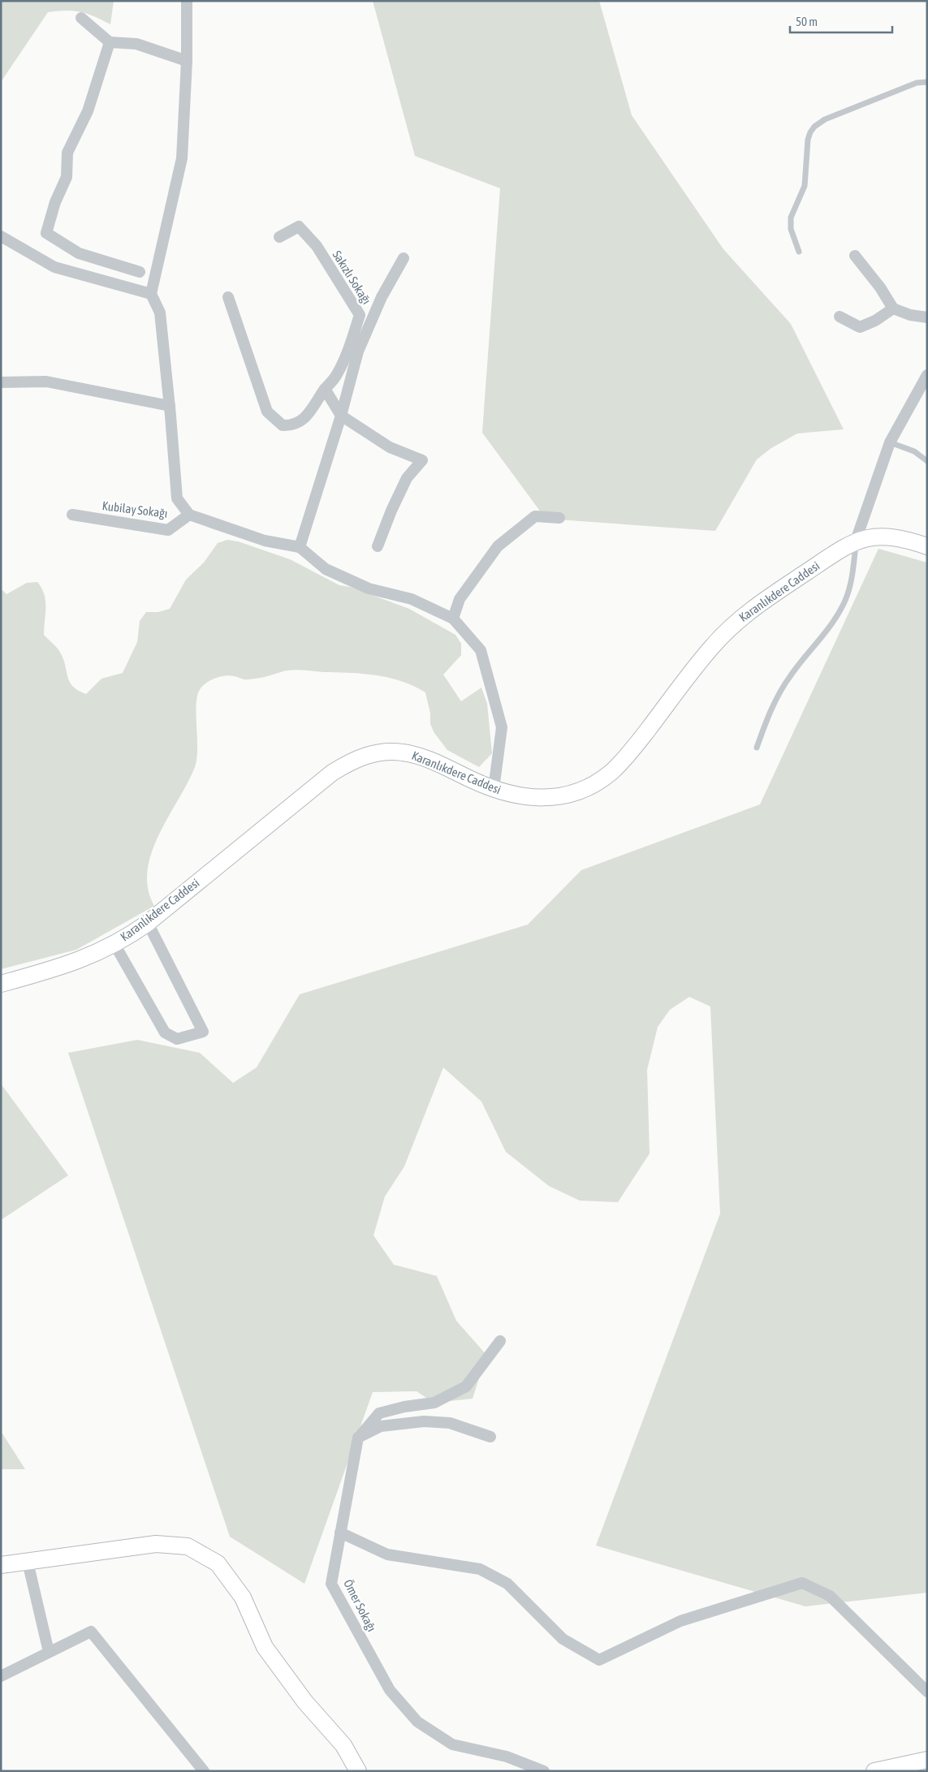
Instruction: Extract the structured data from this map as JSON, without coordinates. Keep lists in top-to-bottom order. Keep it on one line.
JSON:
{"streets":{"main road":["Karanlıkdere Caddesi"],"street":["Sakızlı Sokağı","Kubilay Sokağı","Ömer Sokağı"]},"scale_bar":"50 m"}
